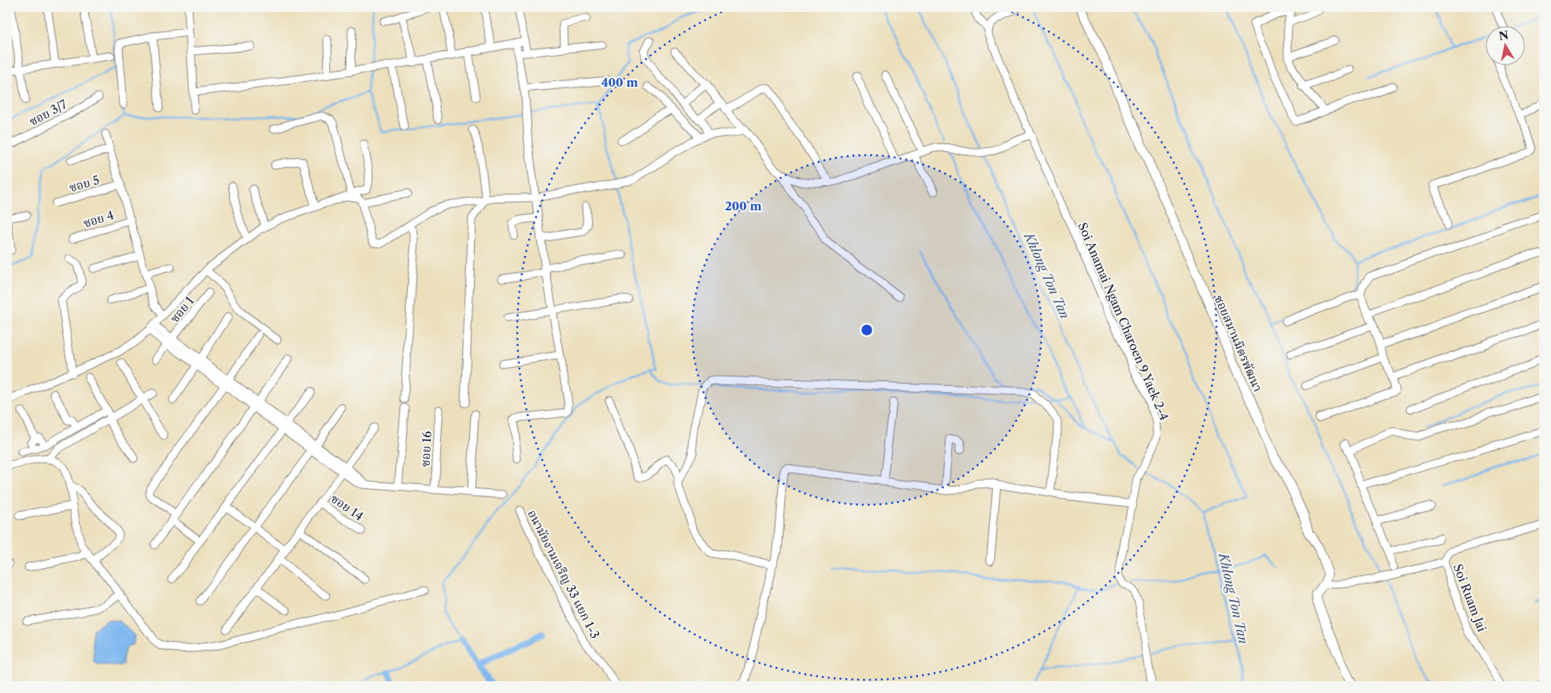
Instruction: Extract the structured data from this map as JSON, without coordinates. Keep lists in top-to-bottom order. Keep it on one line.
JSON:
{"streets":{"street":["ซอย 3/7","ซอย 5","ซอย 4","ซอย 1","Soi Anamai Ngam Charoen 9 Yaek 2-4","ซอยสมานมิตรพัฒนา","ซอย 16","ซอย 14","อนามัยงามเจริญ 33 แยก 1-3","Soi Ruam Jai"]},"crossings":[["ซอยสมานมิตรพัฒนา","Soi Ruam Jai"]],"water":["Khlong Ton Tan"],"north":"top","rings":["400 m","200 m"]}
